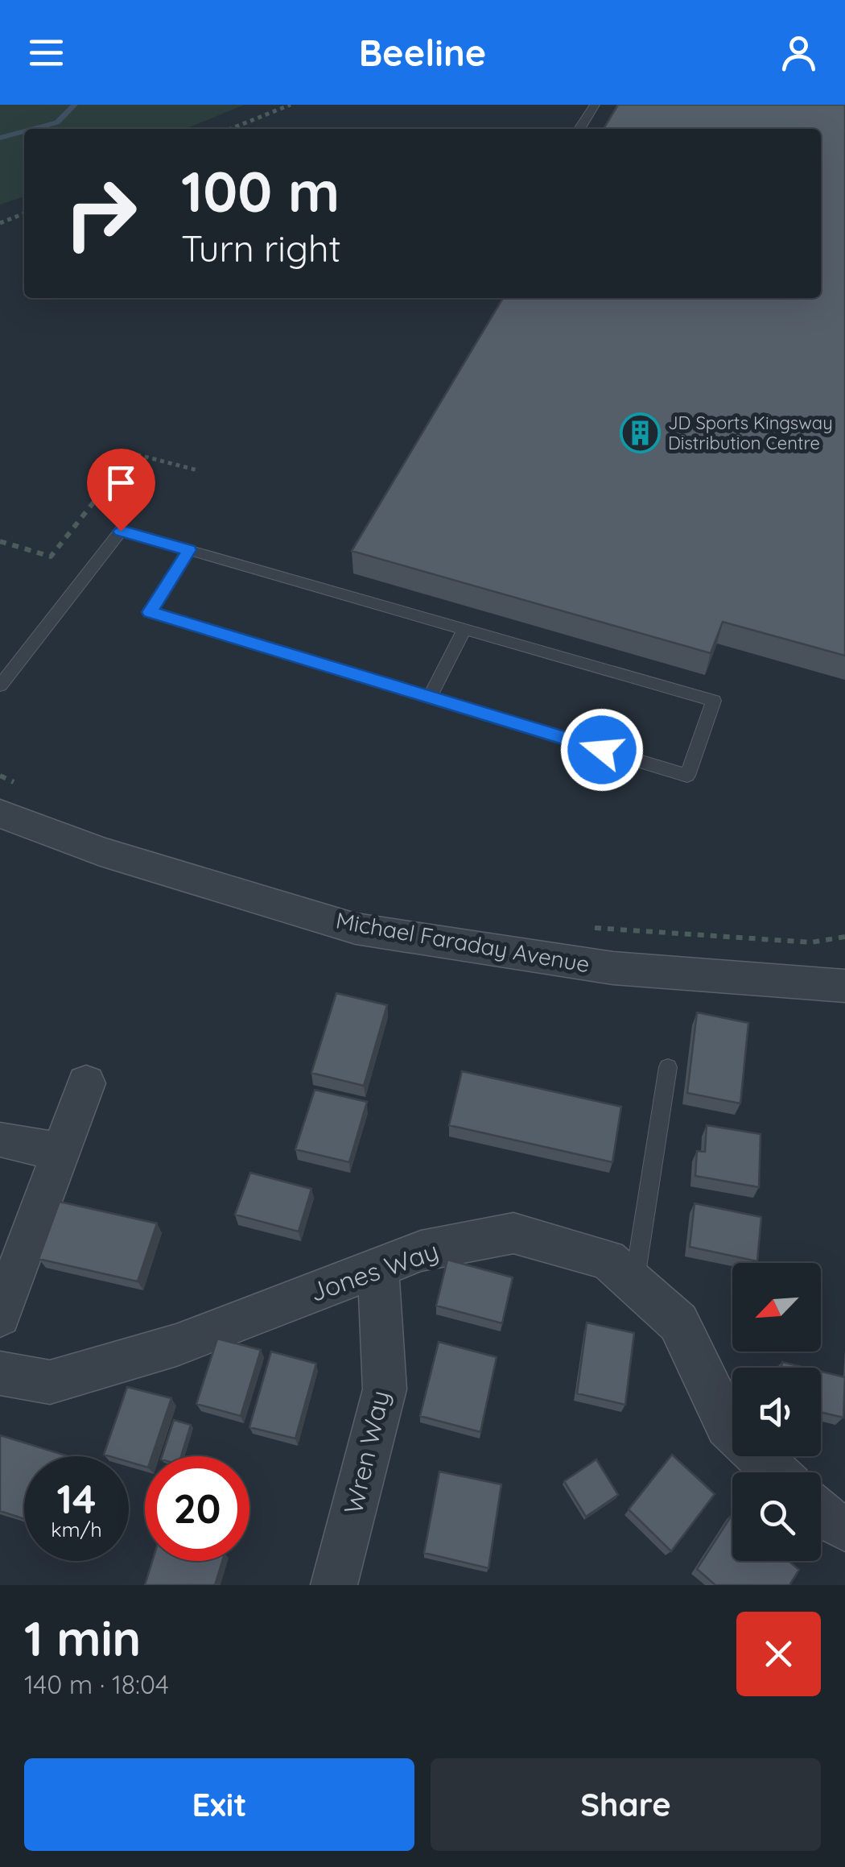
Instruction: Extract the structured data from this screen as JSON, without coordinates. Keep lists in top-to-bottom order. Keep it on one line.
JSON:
{"streets":{"street":["Michael Faraday Avenue","Jones Way","Wren Way"]},"crossings":[["Jones Way","Wren Way"]],"places":{"building":["JD Sports Kingsway Distribution Centre"]},"north":"bottom left","page":{"header":"Beeline","turn":["100 m","Turn right"],"speed":"14 km/h","limit":"20","heading":["1 min","140 m · 18:04"],"buttons":["Exit","Share"]}}
